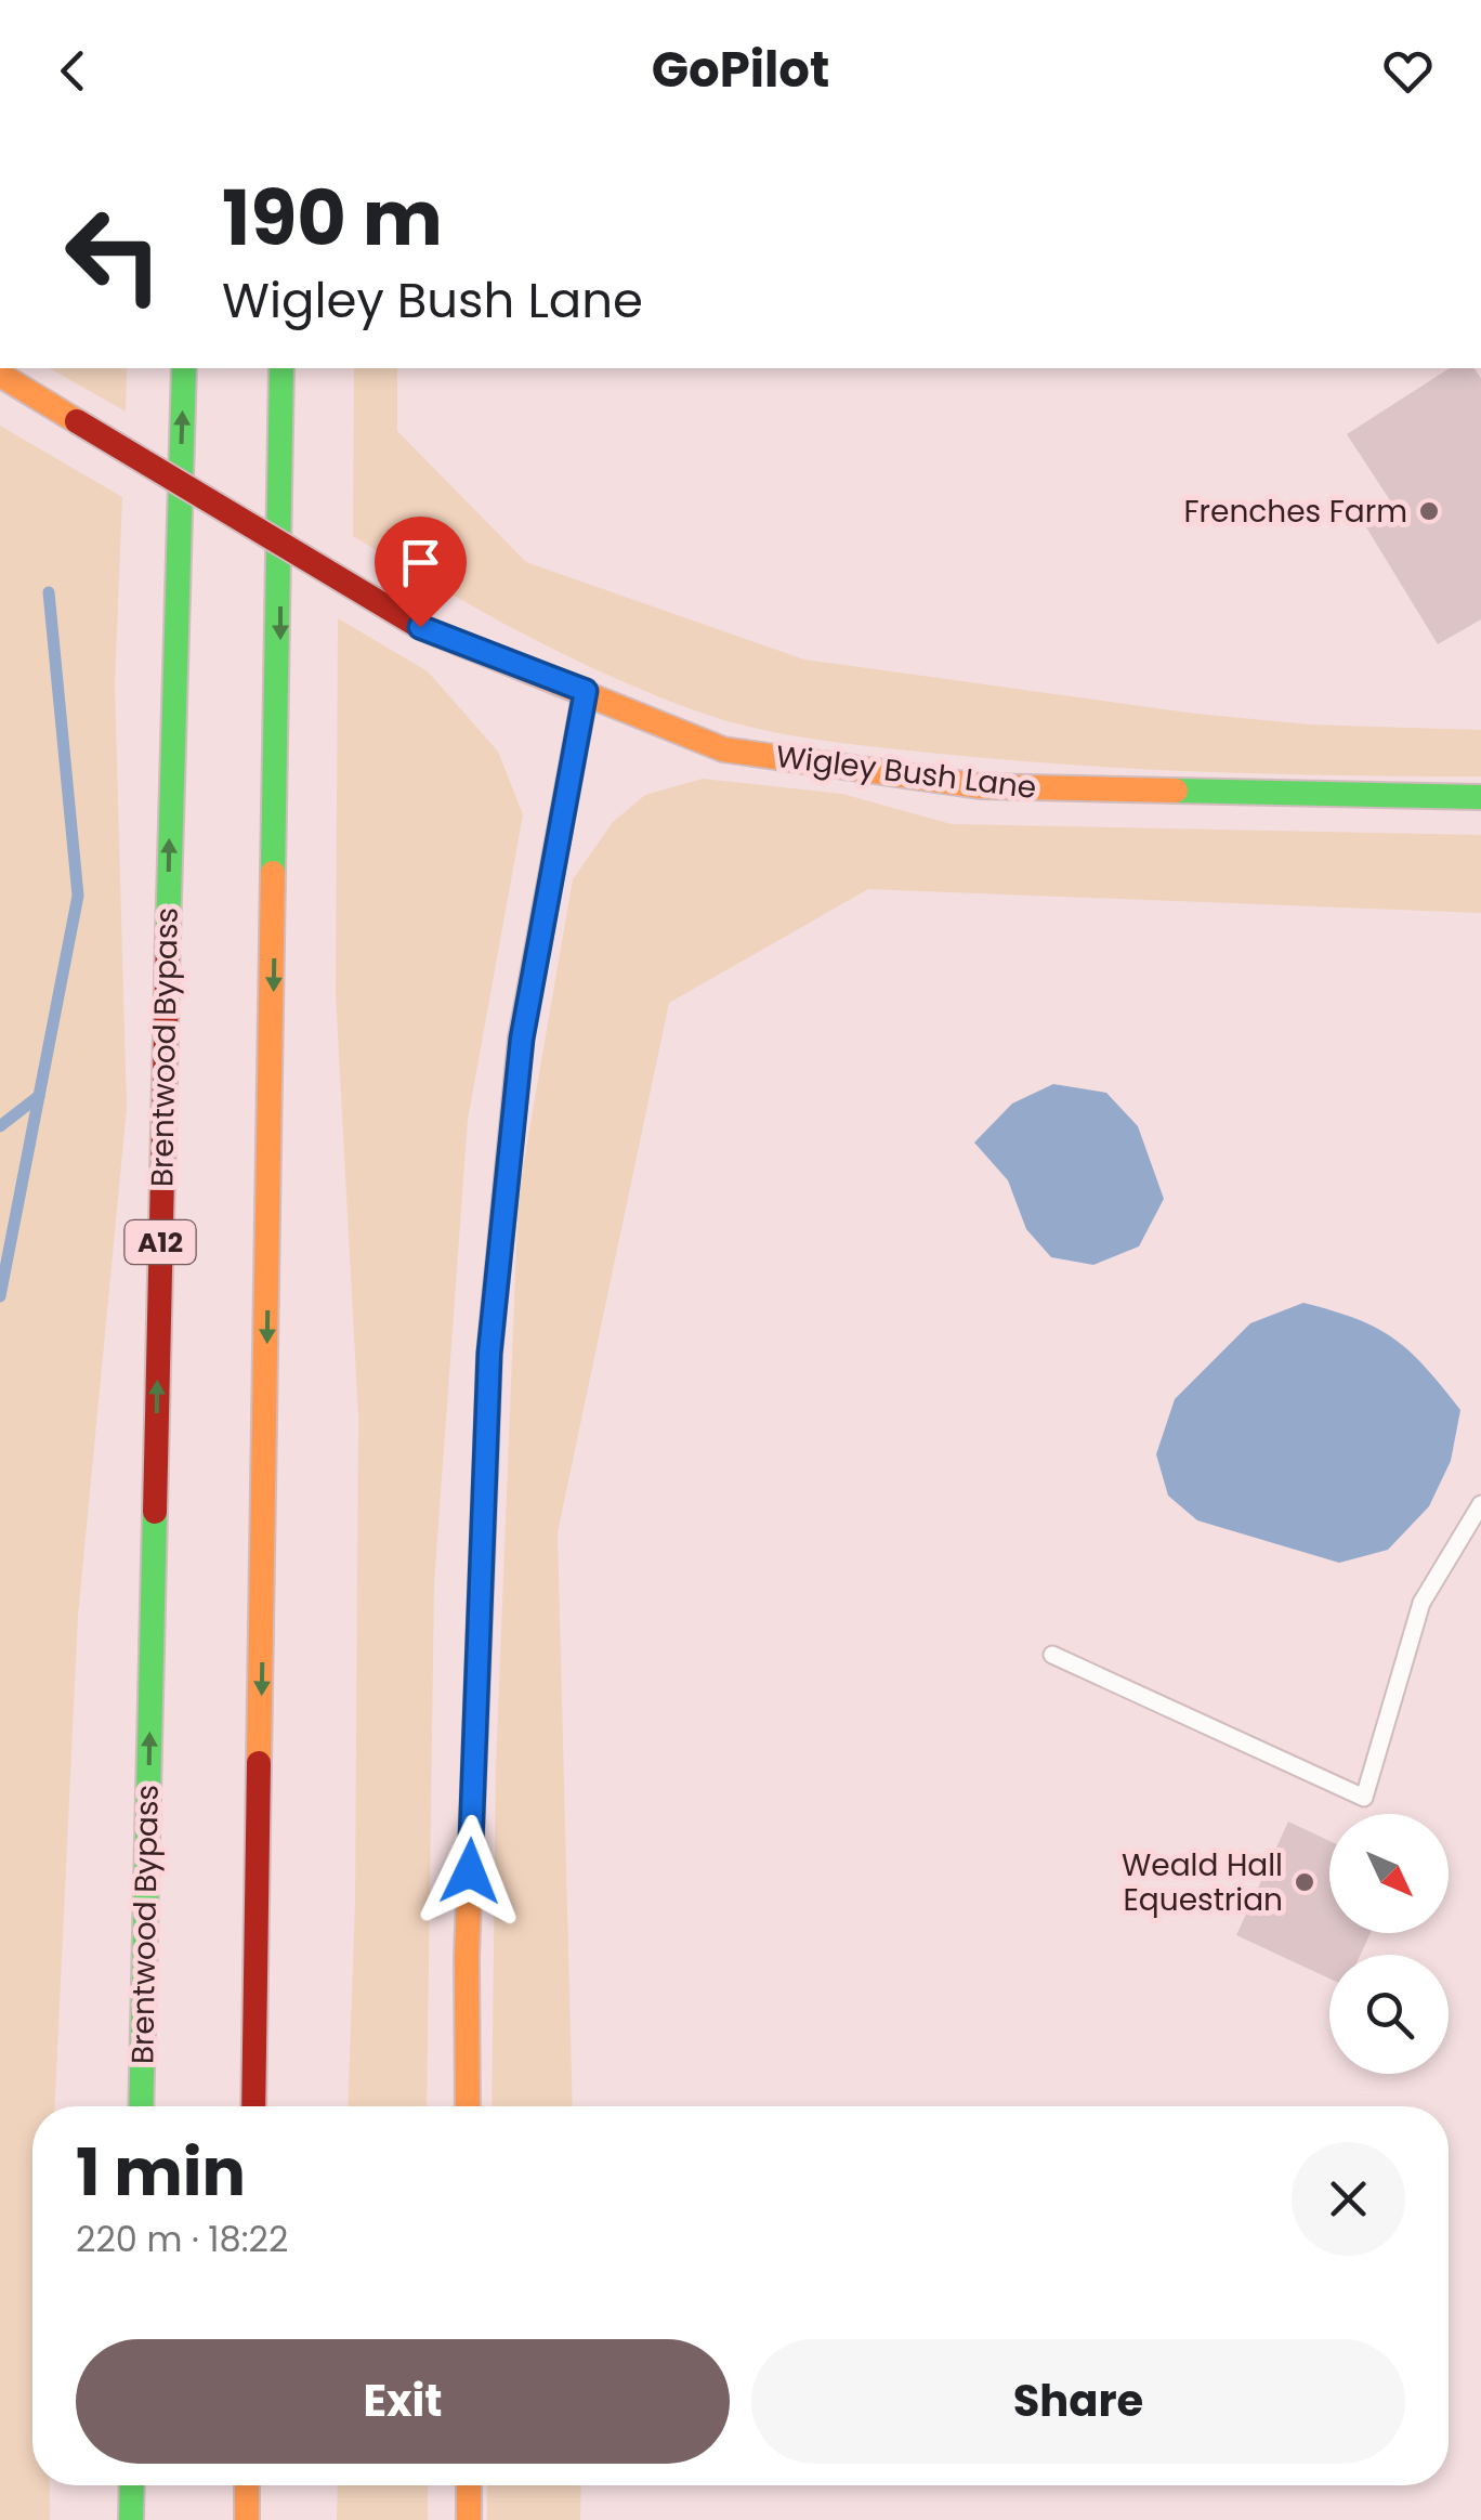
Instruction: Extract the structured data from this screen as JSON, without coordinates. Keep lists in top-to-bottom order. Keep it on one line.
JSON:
{"streets":{"main road":["Wigley Bush Lane","Brentwood Bypass","A12"]},"places":["Frenches Farm","Weald Hall Equestrian"],"north":"bottom right","page":{"header":"GoPilot","turn":["190 m","Wigley Bush Lane"],"heading":["1 min","220 m · 18:22"],"buttons":["Exit","Share"]}}
